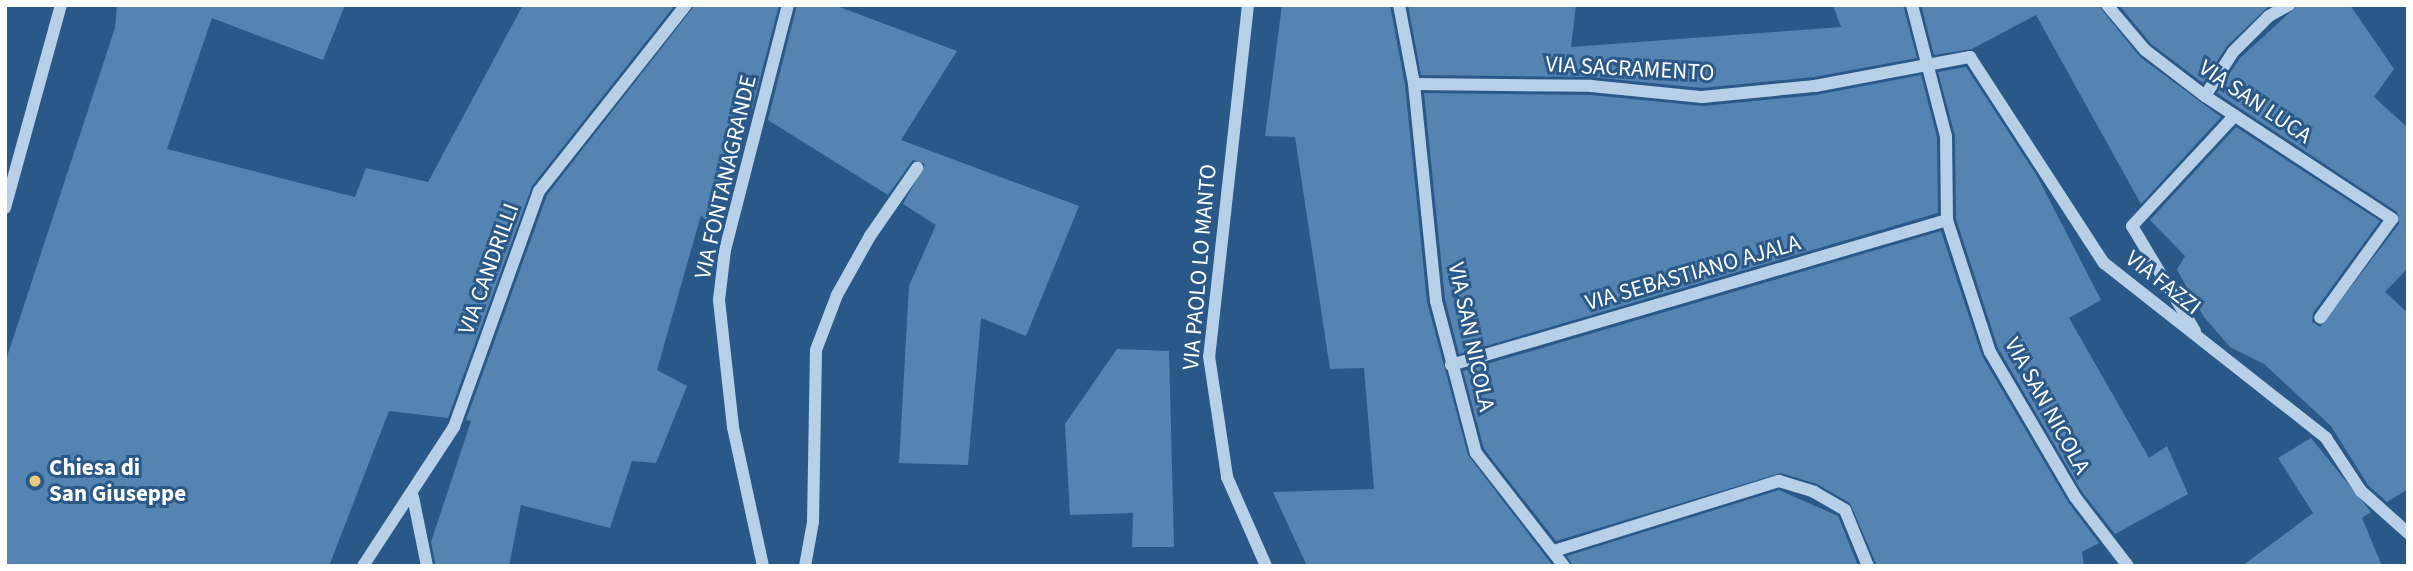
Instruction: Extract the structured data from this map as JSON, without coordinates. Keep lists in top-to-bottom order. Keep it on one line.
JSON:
{"streets":{"street":["VIA SACRAMENTO","VIA SAN LUCA","VIA FONTANAGRANDE","VIA PAOLO LO MANTO","VIA CANDRILLI","VIA SEBASTIANO AJALA","VIA FAZZI","VIA SAN NICOLA"]},"crossings":[["VIA SACRAMENTO","VIA FAZZI"],["VIA SACRAMENTO","VIA SAN NICOLA"],["VIA SEBASTIANO AJALA","VIA SAN NICOLA"],["VIA FAZZI","VIA SAN NICOLA"]],"places":["Chiesa di San Giuseppe"]}
